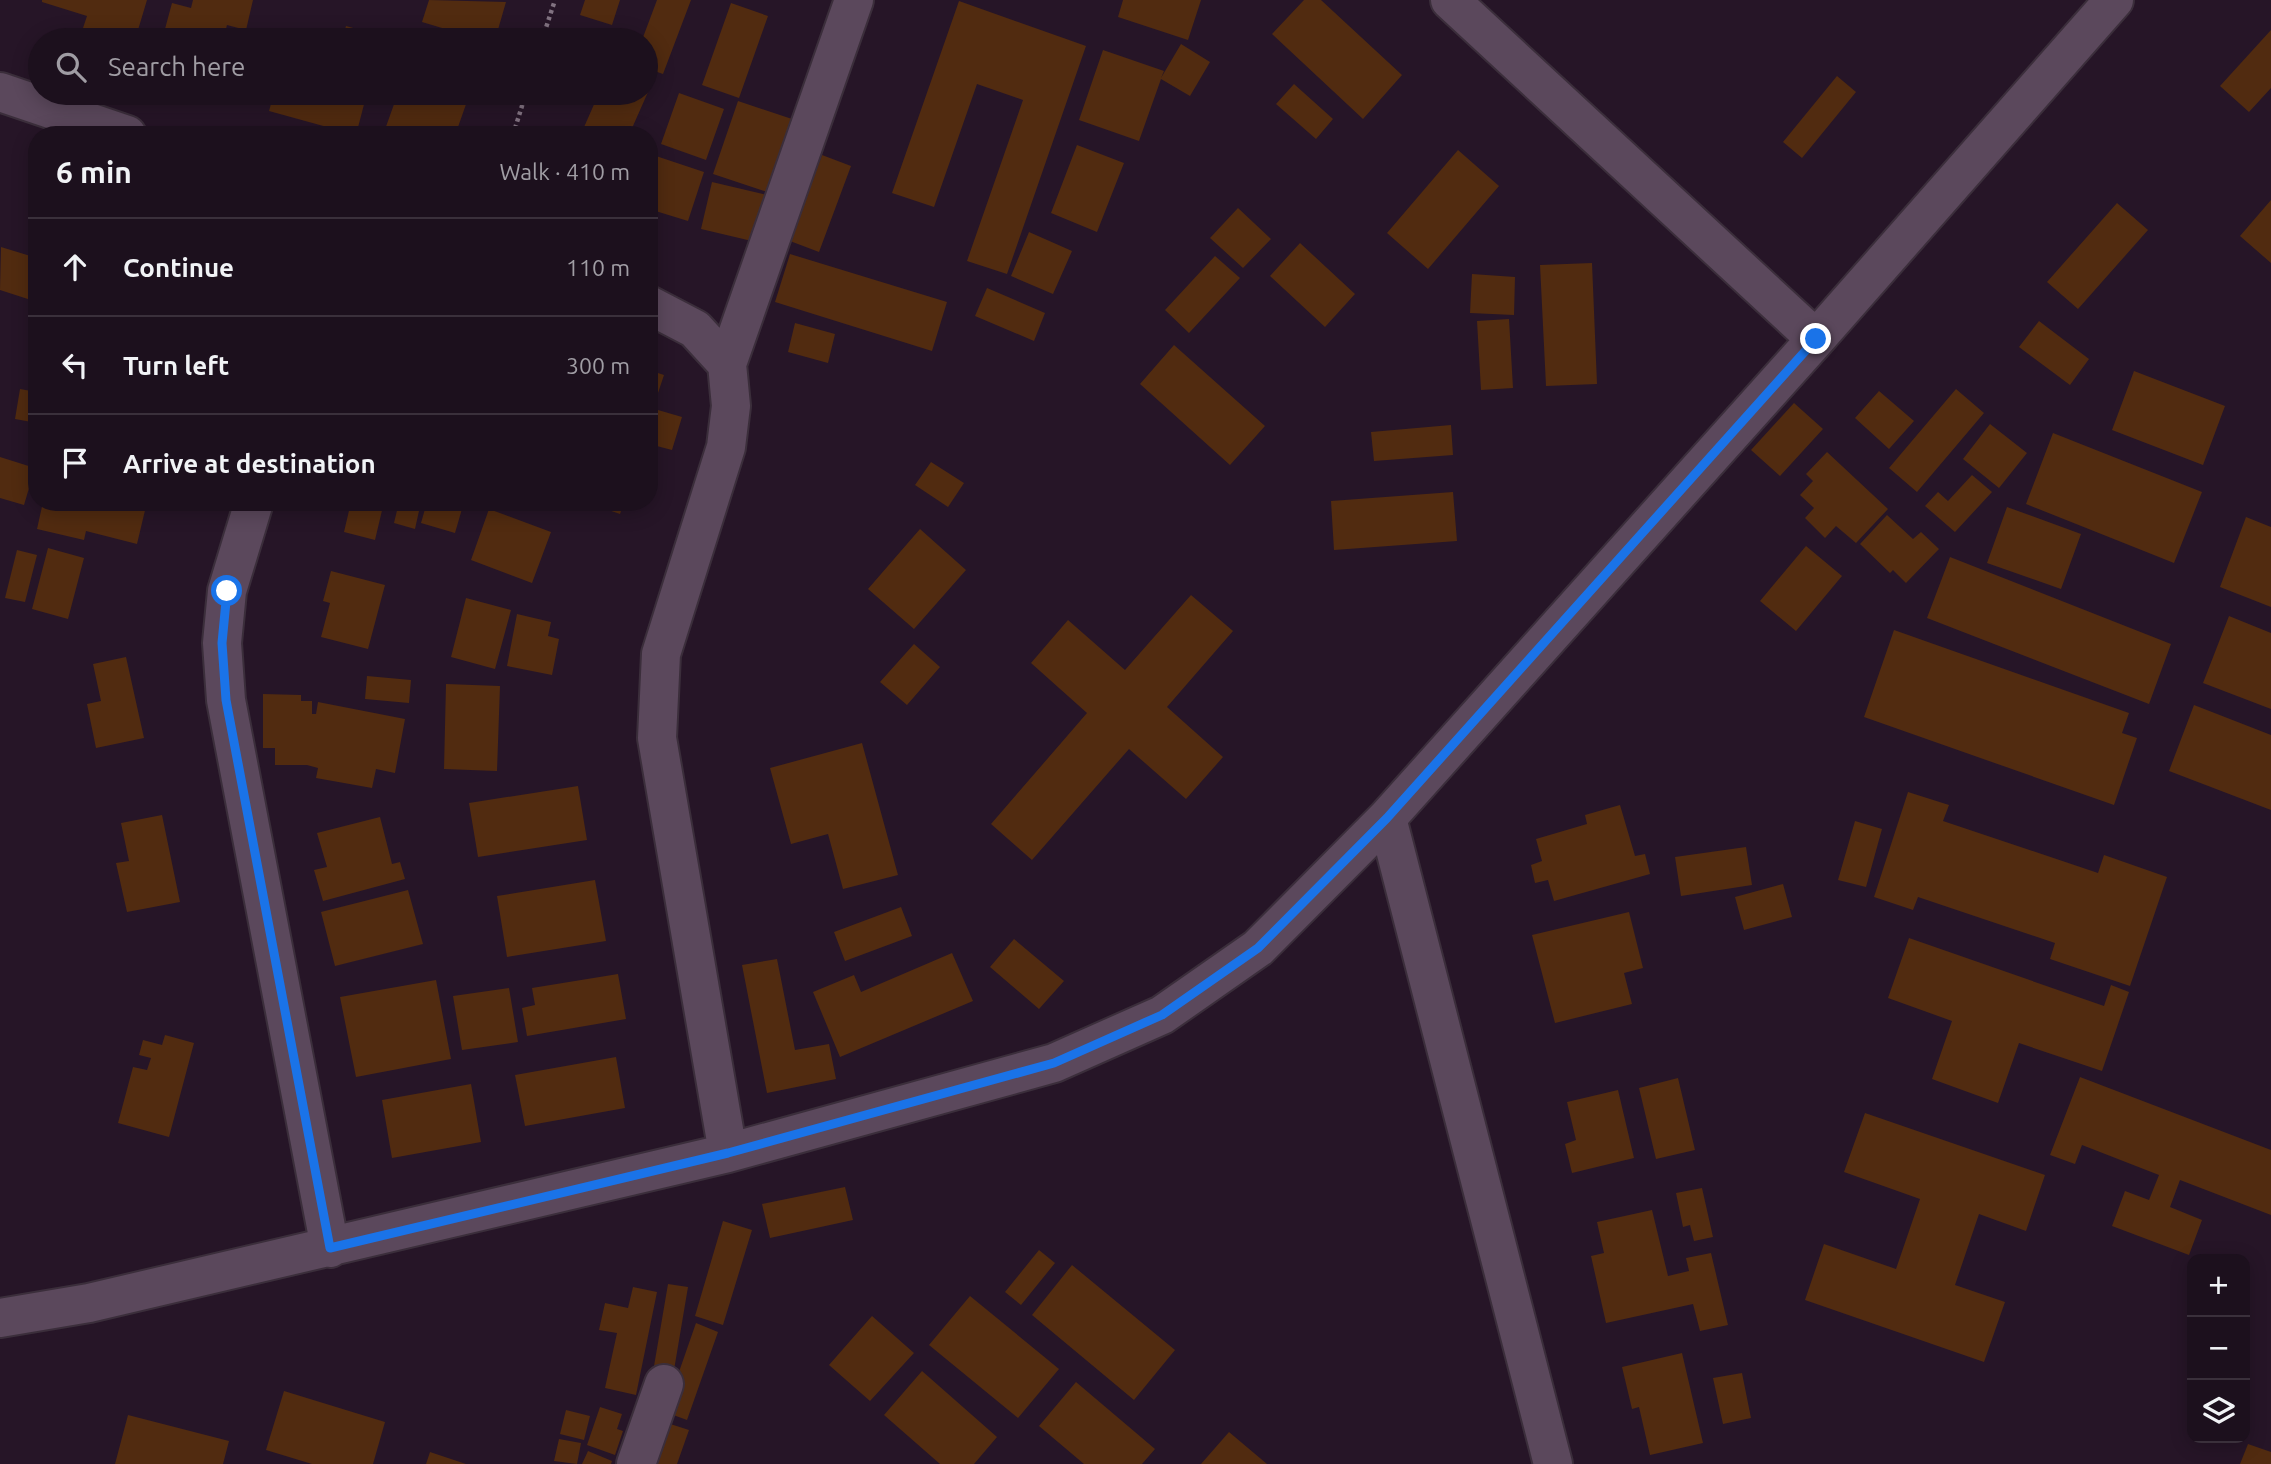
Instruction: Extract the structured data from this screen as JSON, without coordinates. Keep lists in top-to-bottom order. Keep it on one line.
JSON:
{"page":{"search":"Search here","heading":["6 min","Walk · 410 m"],"list":[["Continue","110 m"],["Turn left","300 m"],"Arrive at destination"],"map_buttons":["+","−"]}}
